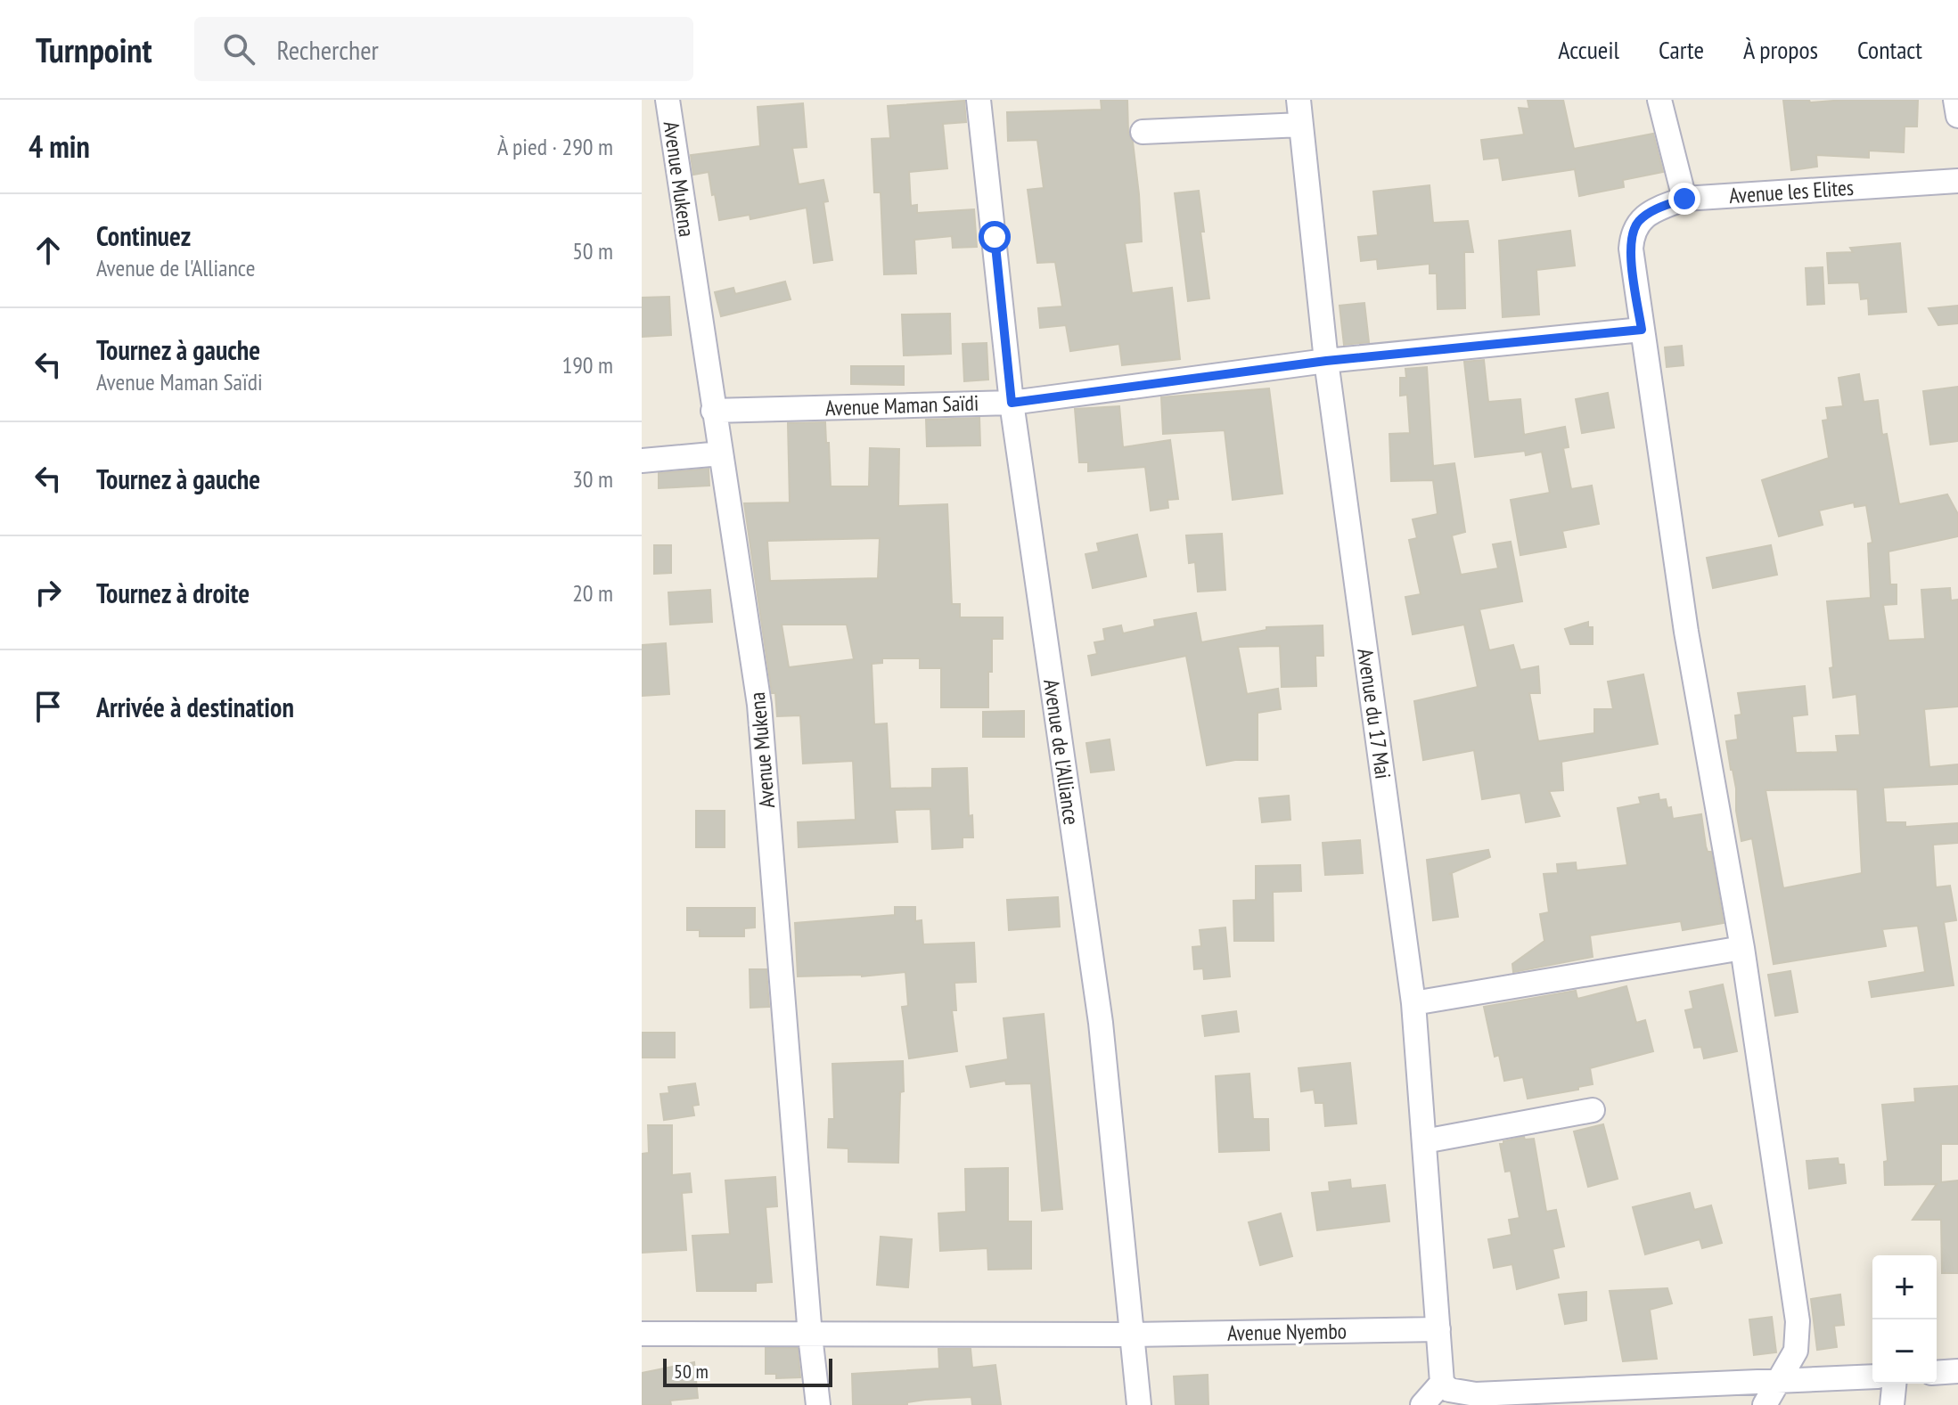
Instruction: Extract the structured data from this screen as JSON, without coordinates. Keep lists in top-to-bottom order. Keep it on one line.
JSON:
{"streets":{"street":["Avenue Mukena","Avenue les Elites","Avenue Maman Saïdi","Avenue du 17 Mai","Avenue de l'Alliance","Avenue Nyembo"]},"crossings":[["Avenue Mukena","Avenue Maman Saïdi"],["Avenue Mukena","Avenue Nyembo"],["Avenue les Elites","Avenue Maman Saïdi"],["Avenue Maman Saïdi","Avenue du 17 Mai"],["Avenue Maman Saïdi","Avenue de l'Alliance"],["Avenue du 17 Mai","Avenue Nyembo"],["Avenue de l'Alliance","Avenue Nyembo"]],"scale_bar":"50 m","page":{"header":"Turnpoint","search":"Rechercher","nav":["Accueil","Carte","À propos","Contact"],"heading":["4 min","À pied · 290 m"],"list":[["Continuez","Avenue de l'Alliance","50 m"],["Tournez à gauche","Avenue Maman Saïdi","190 m"],["Tournez à gauche","30 m"],["Tournez à droite","20 m"],"Arrivée à destination"],"map_buttons":["+","−"],"scale":"50 m"}}
